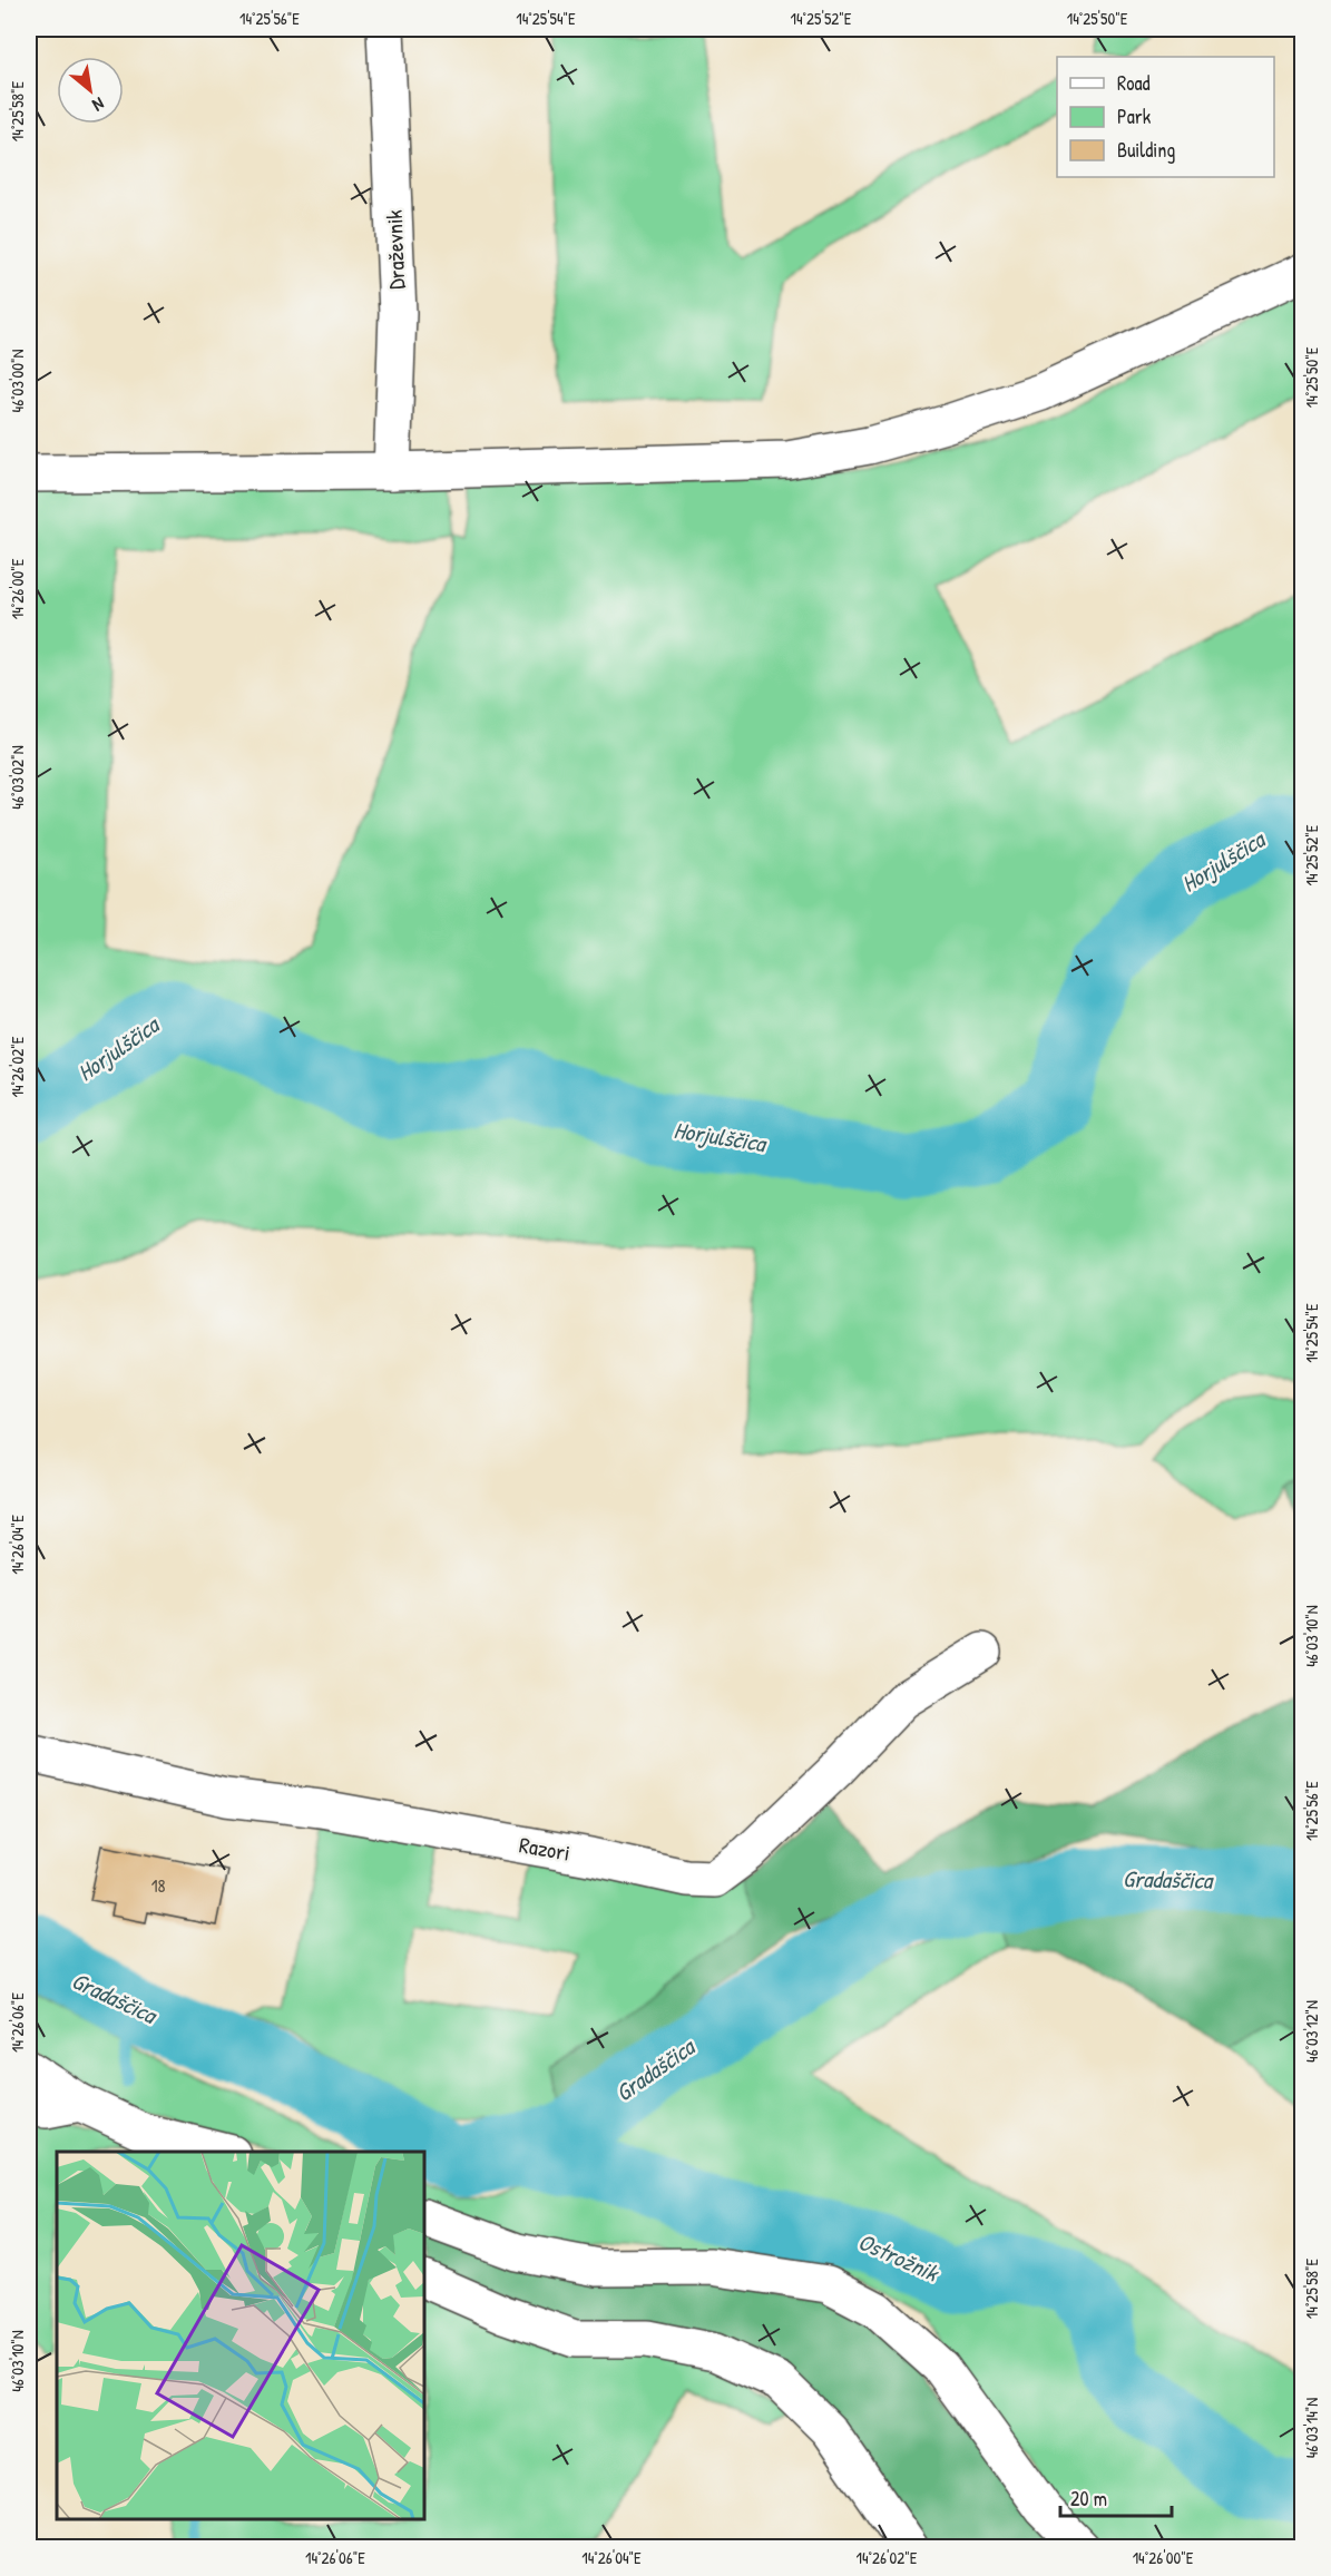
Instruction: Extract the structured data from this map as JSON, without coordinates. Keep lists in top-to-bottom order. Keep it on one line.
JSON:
{"streets":{"street":["Draževnik","Razori"]},"water":["Horjulščica","Gradaščica","Ostrožnik"],"house_numbers":["18"],"legend":["Road","Park","Building"],"scale_bar":"20 m","north":"bottom right","coordinates":["14°25'56\"E","14°25'54\"E","14°25'52\"E","14°25'50\"E","14°25'58\"E","46°03'00\"N","14°26'00\"E","46°03'02\"N","14°26'02\"E","14°26'04\"E","46°03'10\"N","14°26'06\"E","46°03'12\"N","46°03'14\"N"]}
